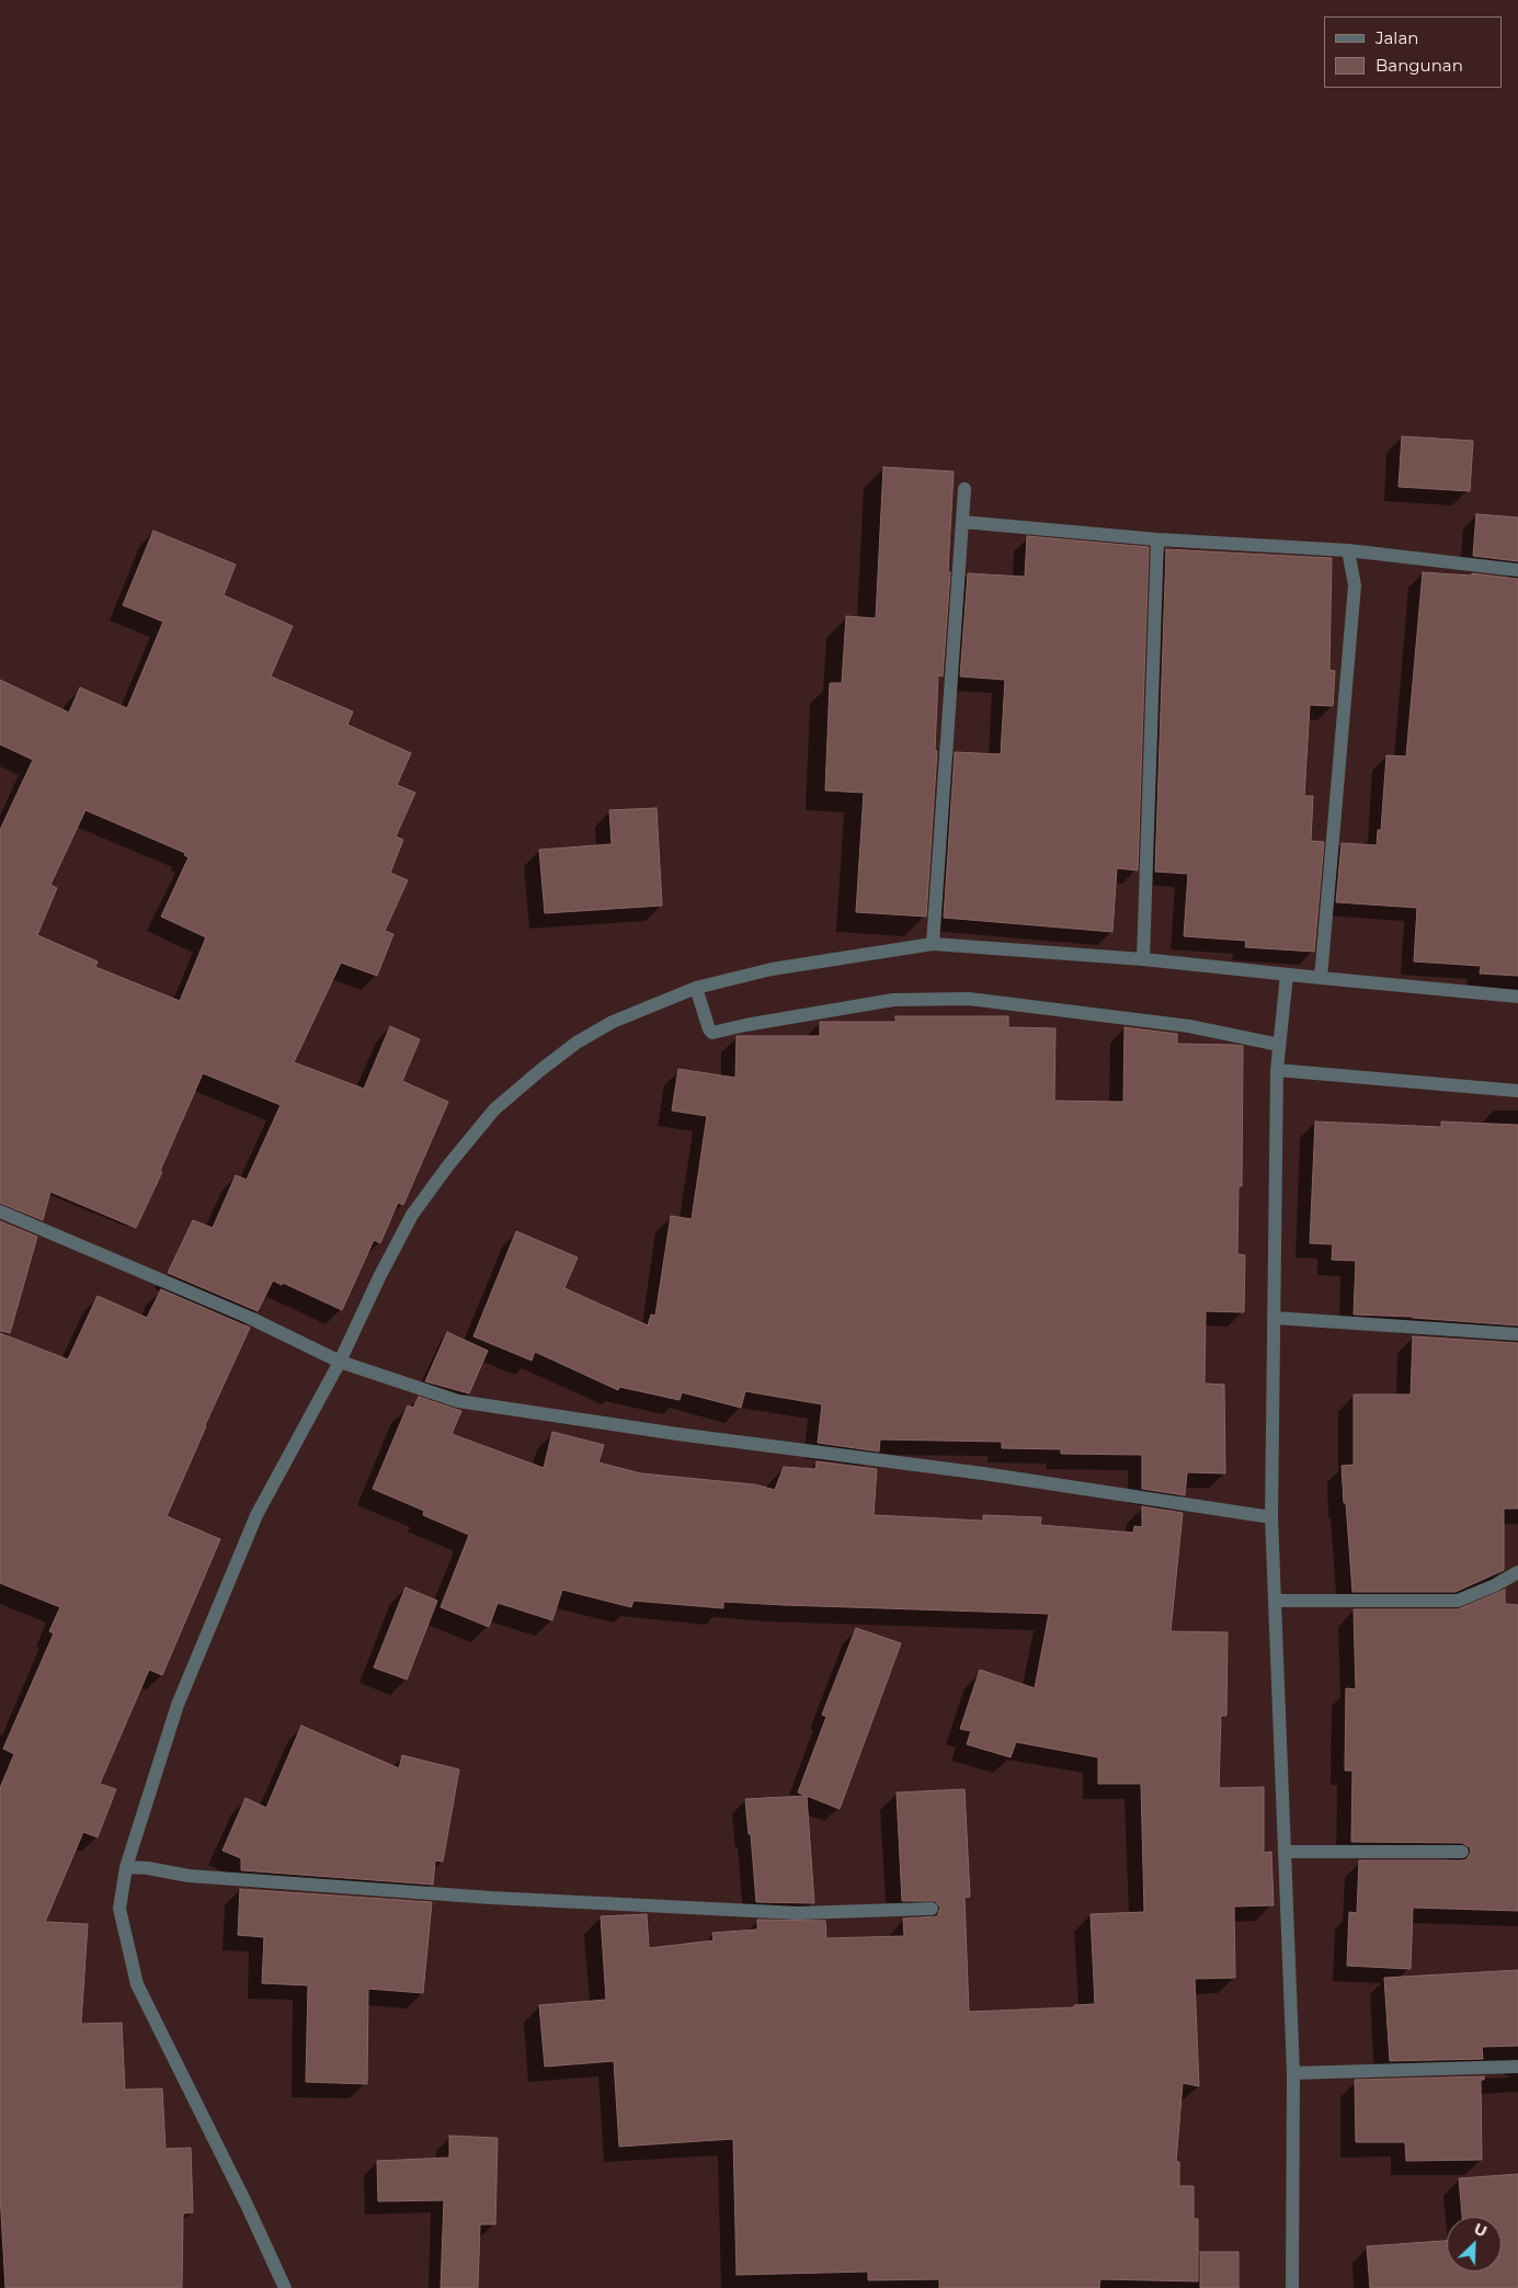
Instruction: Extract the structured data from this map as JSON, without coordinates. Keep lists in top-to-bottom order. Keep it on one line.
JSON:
{"legend":["Jalan","Bangunan"],"north":"top right"}
